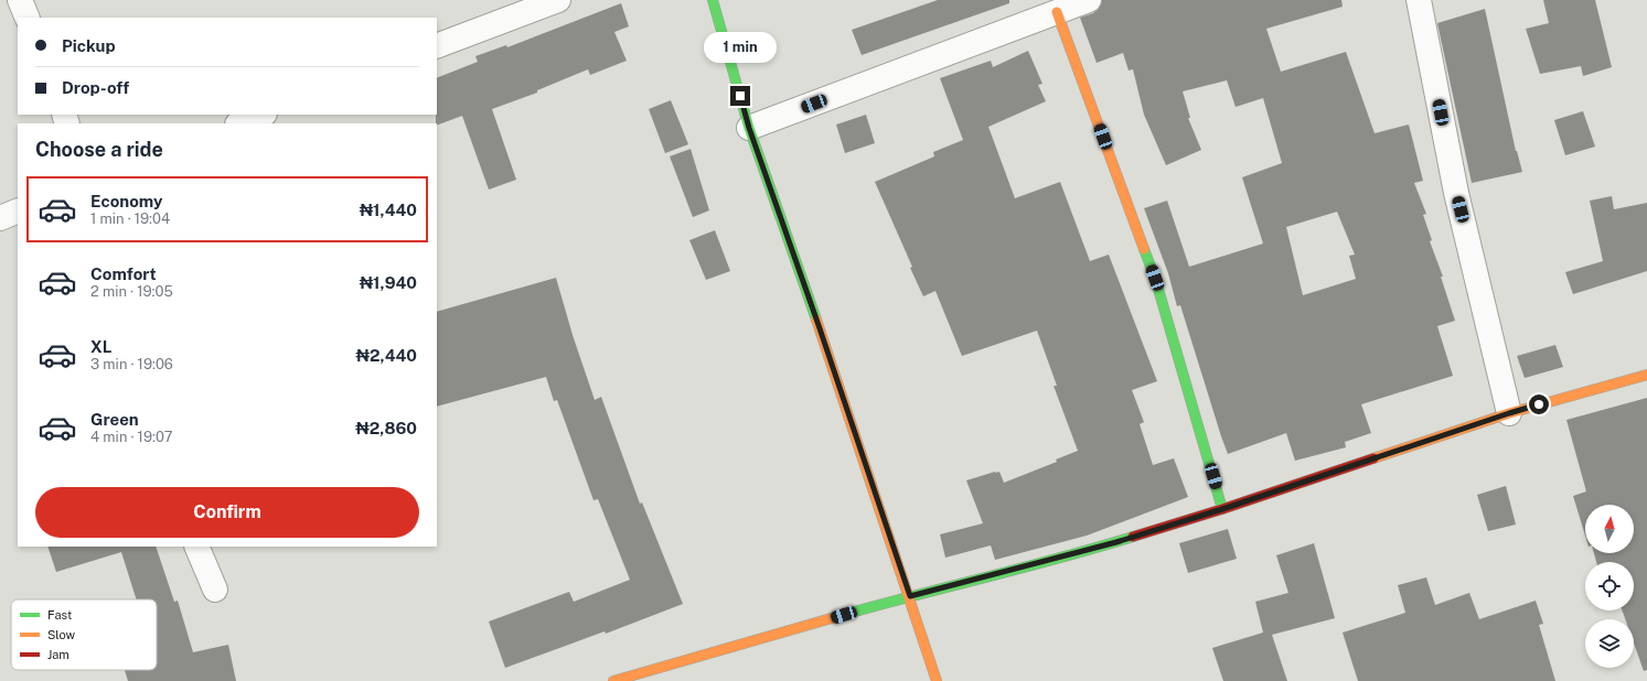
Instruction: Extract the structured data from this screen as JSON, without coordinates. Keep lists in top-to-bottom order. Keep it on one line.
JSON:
{"legend":["Fast","Slow","Jam"],"north":"top","page":{"banner":["Pickup","Drop-off"],"bubble":"1 min","heading":"Choose a ride","list":[{"name":"Economy","note":"1 min · 19:04","value":"₦1,440"},{"name":"Comfort","note":"2 min · 19:05","value":"₦1,940"},{"name":"XL","note":"3 min · 19:06","value":"₦2,440"},{"name":"Green","note":"4 min · 19:07","value":"₦2,860"}],"buttons":"Confirm"}}
